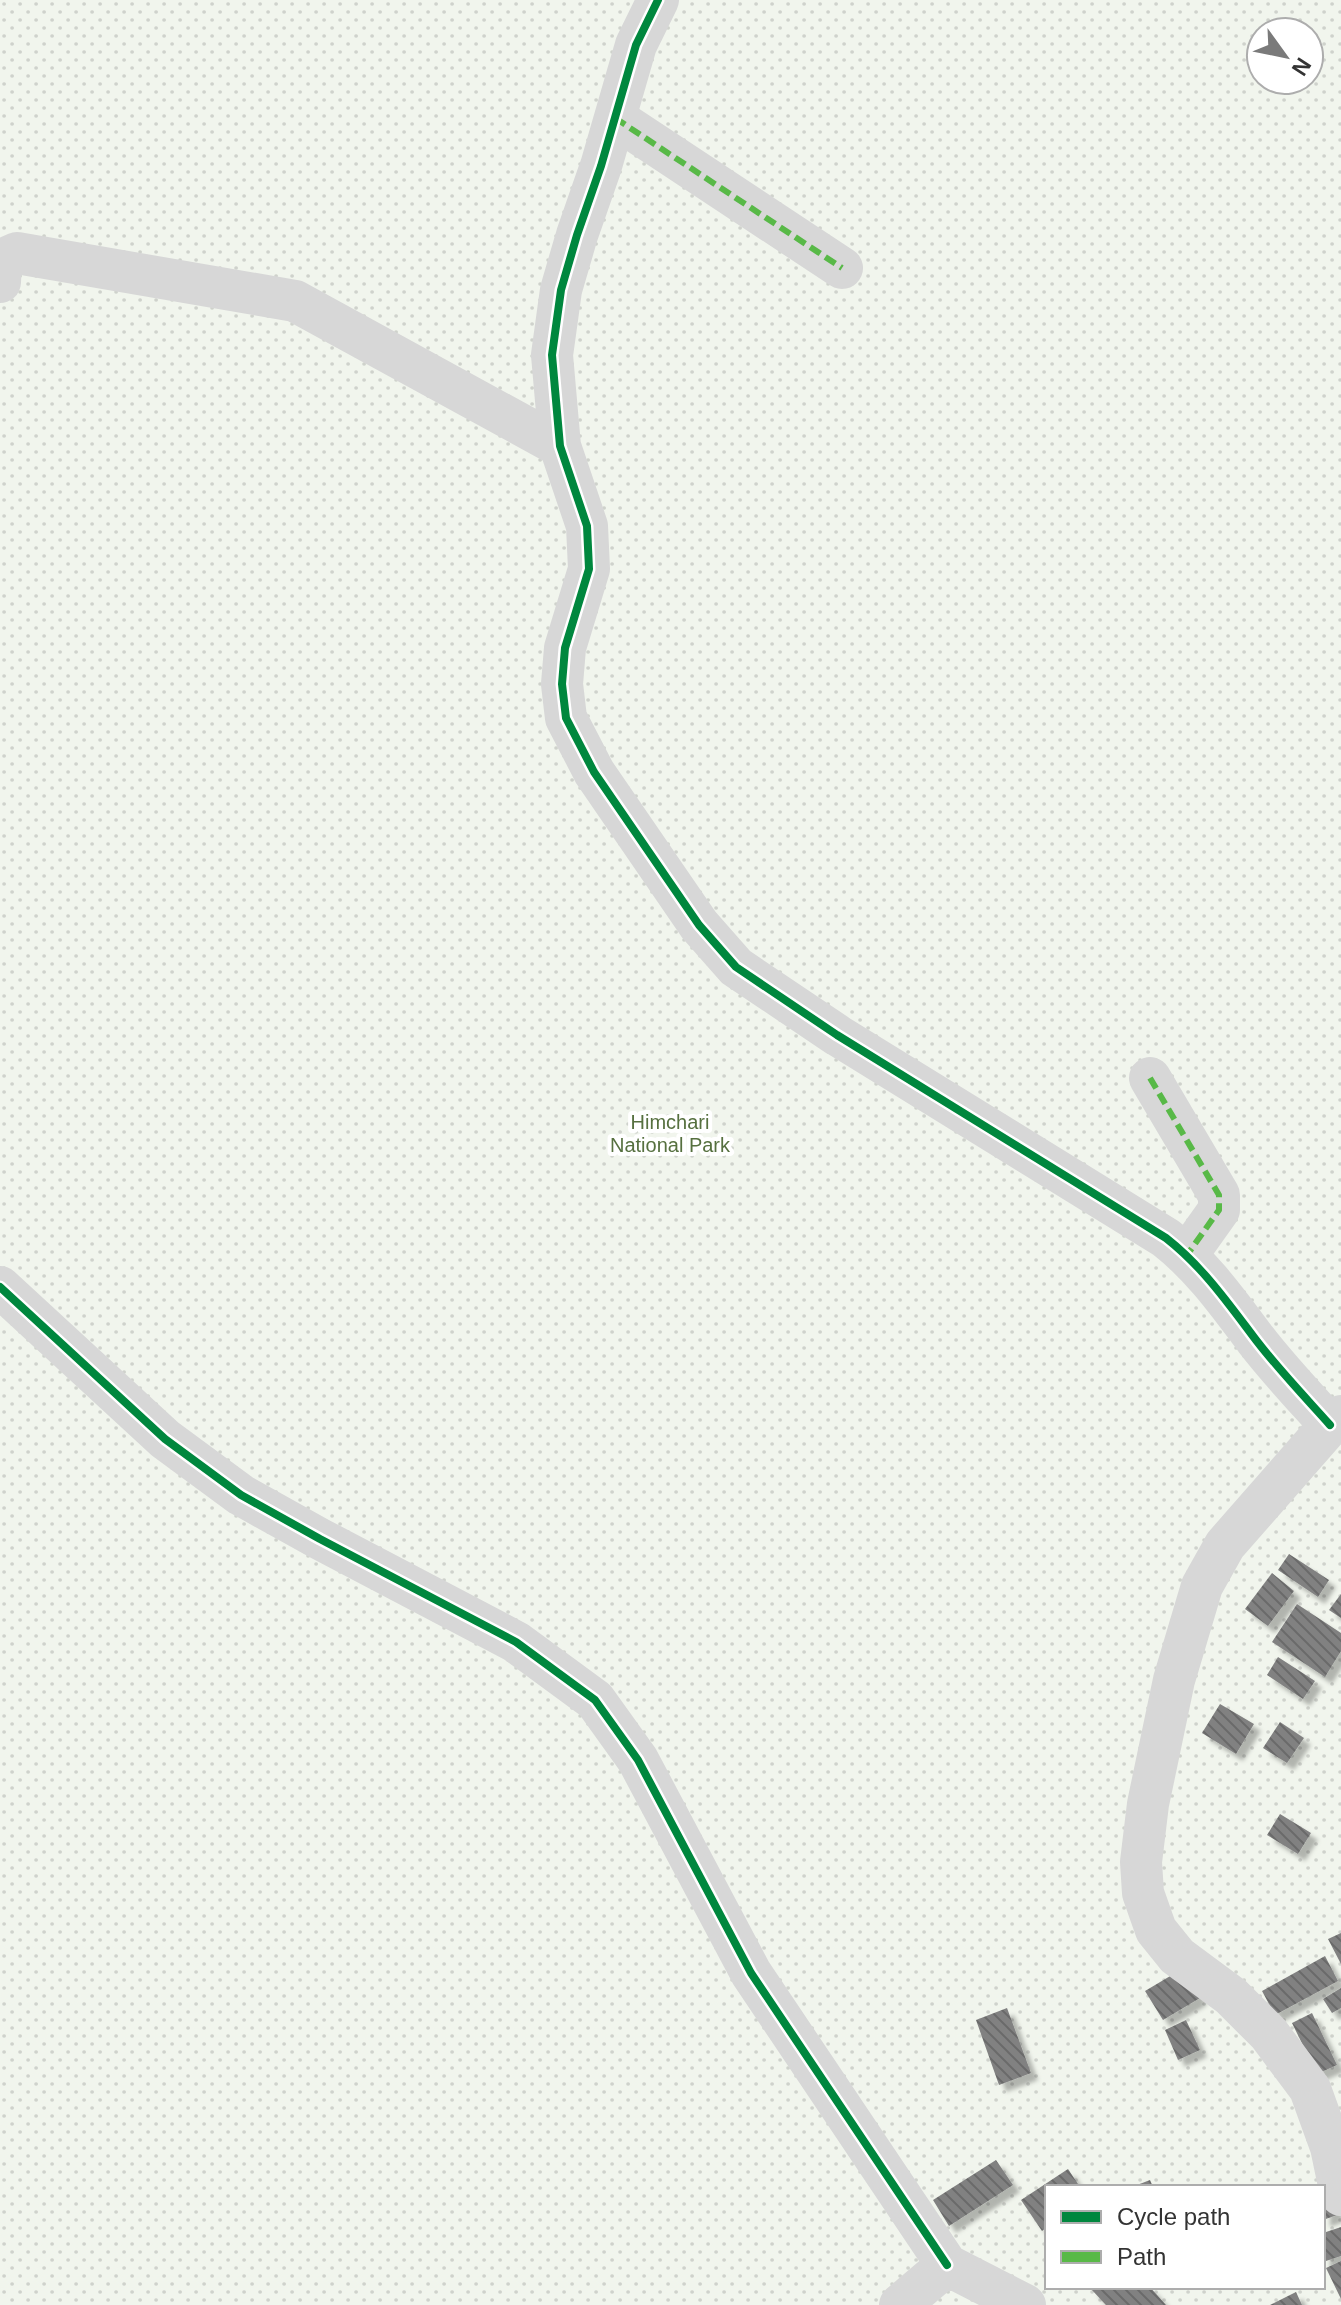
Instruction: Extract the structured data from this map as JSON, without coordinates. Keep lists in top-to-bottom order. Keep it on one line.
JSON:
{"parks":["Himchari National Park"],"legend":["Cycle path","Path"],"north":"bottom right"}
